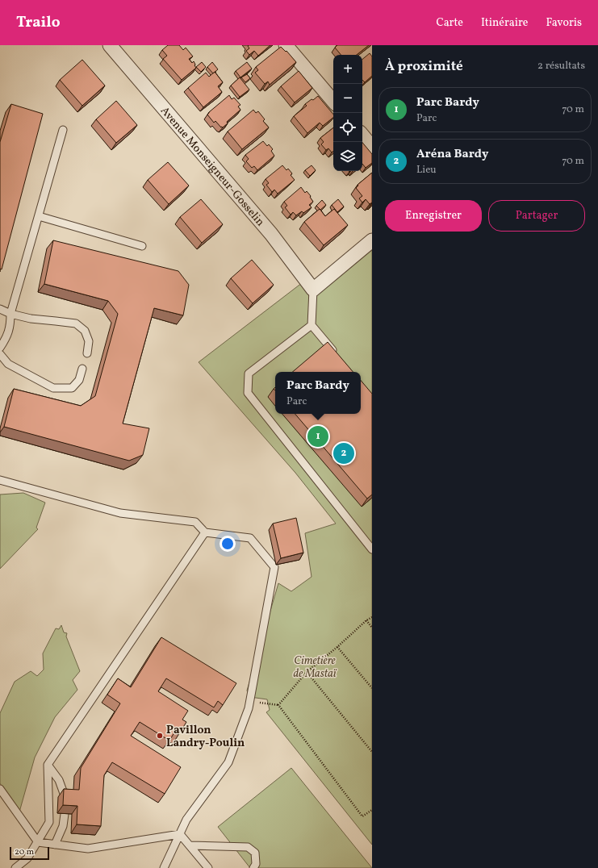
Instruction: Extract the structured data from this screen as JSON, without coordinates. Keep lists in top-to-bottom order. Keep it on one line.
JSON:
{"streets":{"street":["Avenue Monseigneur-Gosselin"]},"parks":["Cimetière de Mastaï"],"places":["Pavillon Landry-Poulin"],"scale_bar":"20 m","page":{"header":"Trailo","nav":["Carte","Itinéraire","Favoris"],"heading":["À proximité","2 résultats"],"map_buttons":["+","−"],"list":[{"mark":"1","name":"Parc Bardy","note":"Parc","value":"70 m"},{"mark":"2","name":"Aréna Bardy","note":"Lieu","value":"70 m"}],"buttons":["Enregistrer","Partager"],"popup":["Parc Bardy","Parc"],"pins":["1","2"],"scale":"20 m"}}
